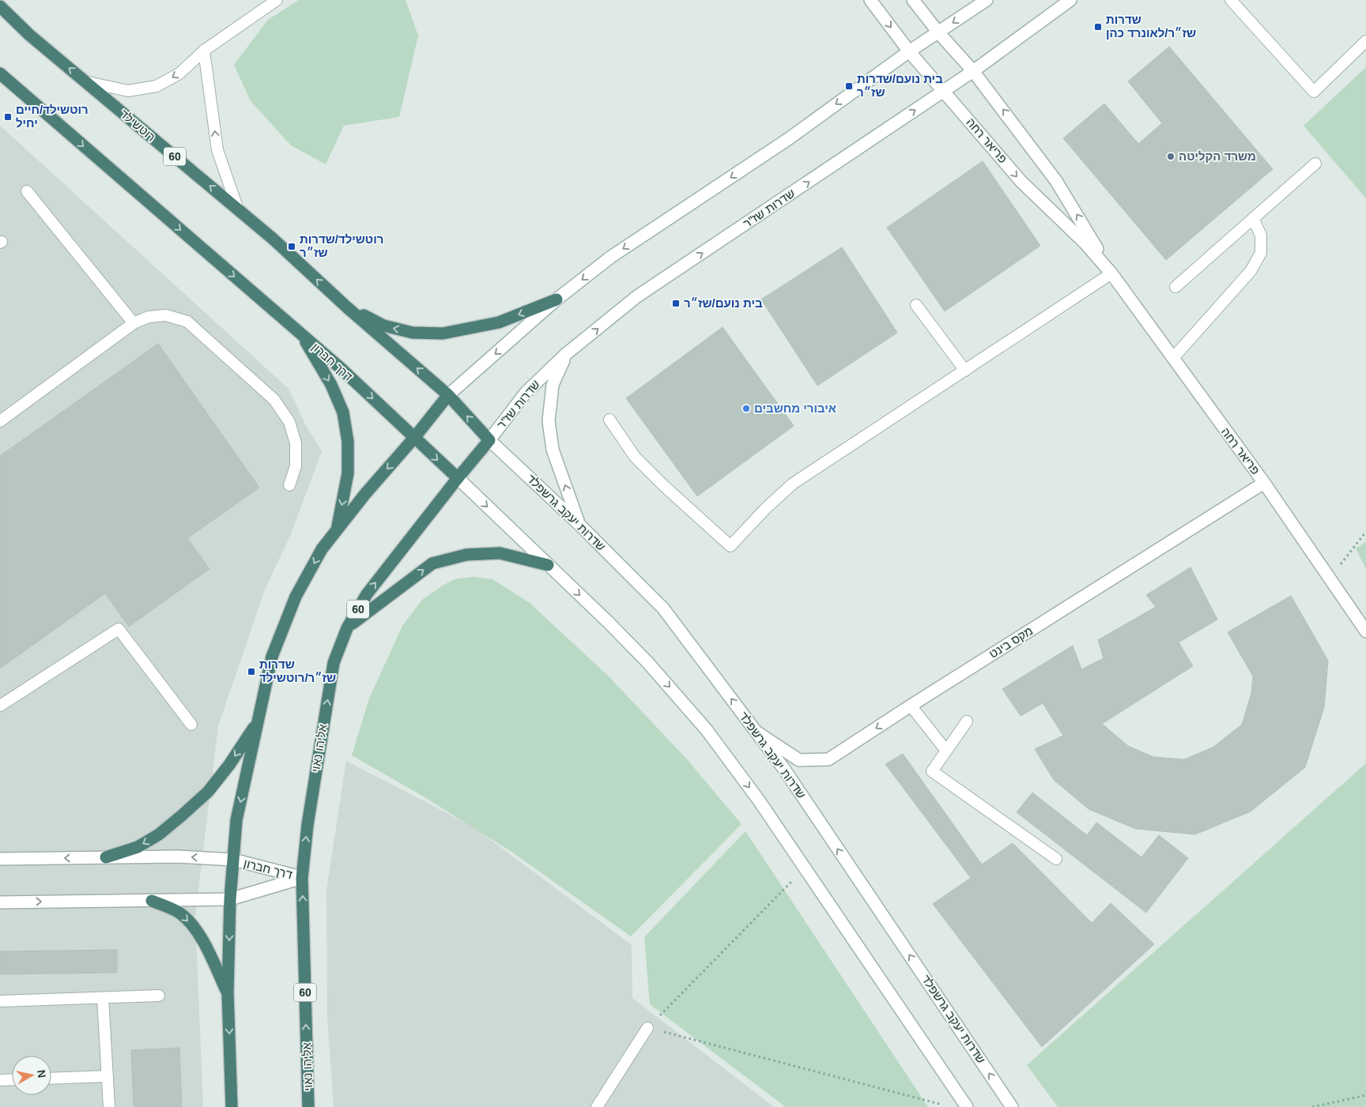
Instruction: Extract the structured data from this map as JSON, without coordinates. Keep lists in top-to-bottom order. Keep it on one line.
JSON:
{"streets":{"highway":["רוטשילד","60","דרך חברון","אליהו נאוי"],"main road":["פריאר רחה","שדרות שז\"ר","שדרות יעקב גרשפלד","מקס בינט"]},"crossings":[["רוטשילד","60"],["פריאר רחה","שדרות שז\"ר"],["פריאר רחה","מקס בינט"],["60","שדרות שז\"ר"],["60","שדרות יעקב גרשפלד"],["60","אליהו נאוי"],["שדרות שז\"ר","שדרות יעקב גרשפלד"],["שדרות שז\"ר","אליהו נאוי"],["דרך חברון","אליהו נאוי"],["שדרות יעקב גרשפלד","מקס בינט"],["שדרות יעקב גרשפלד","אליהו נאוי"]],"one_way":["רוטשילד"],"places":{"transit":["שדרות שז״ר/לאונרד כהן","בית נועם/שדרות שז״ר","רוטשילד/חיים יחיל","רוטשילד/שדרות שז״ר","בית נועם/שז״ר","שדרות שז״ר/רוטשילד"],"other":["משרד הקליטה","איבורי מחשבים"]},"north":"right"}
